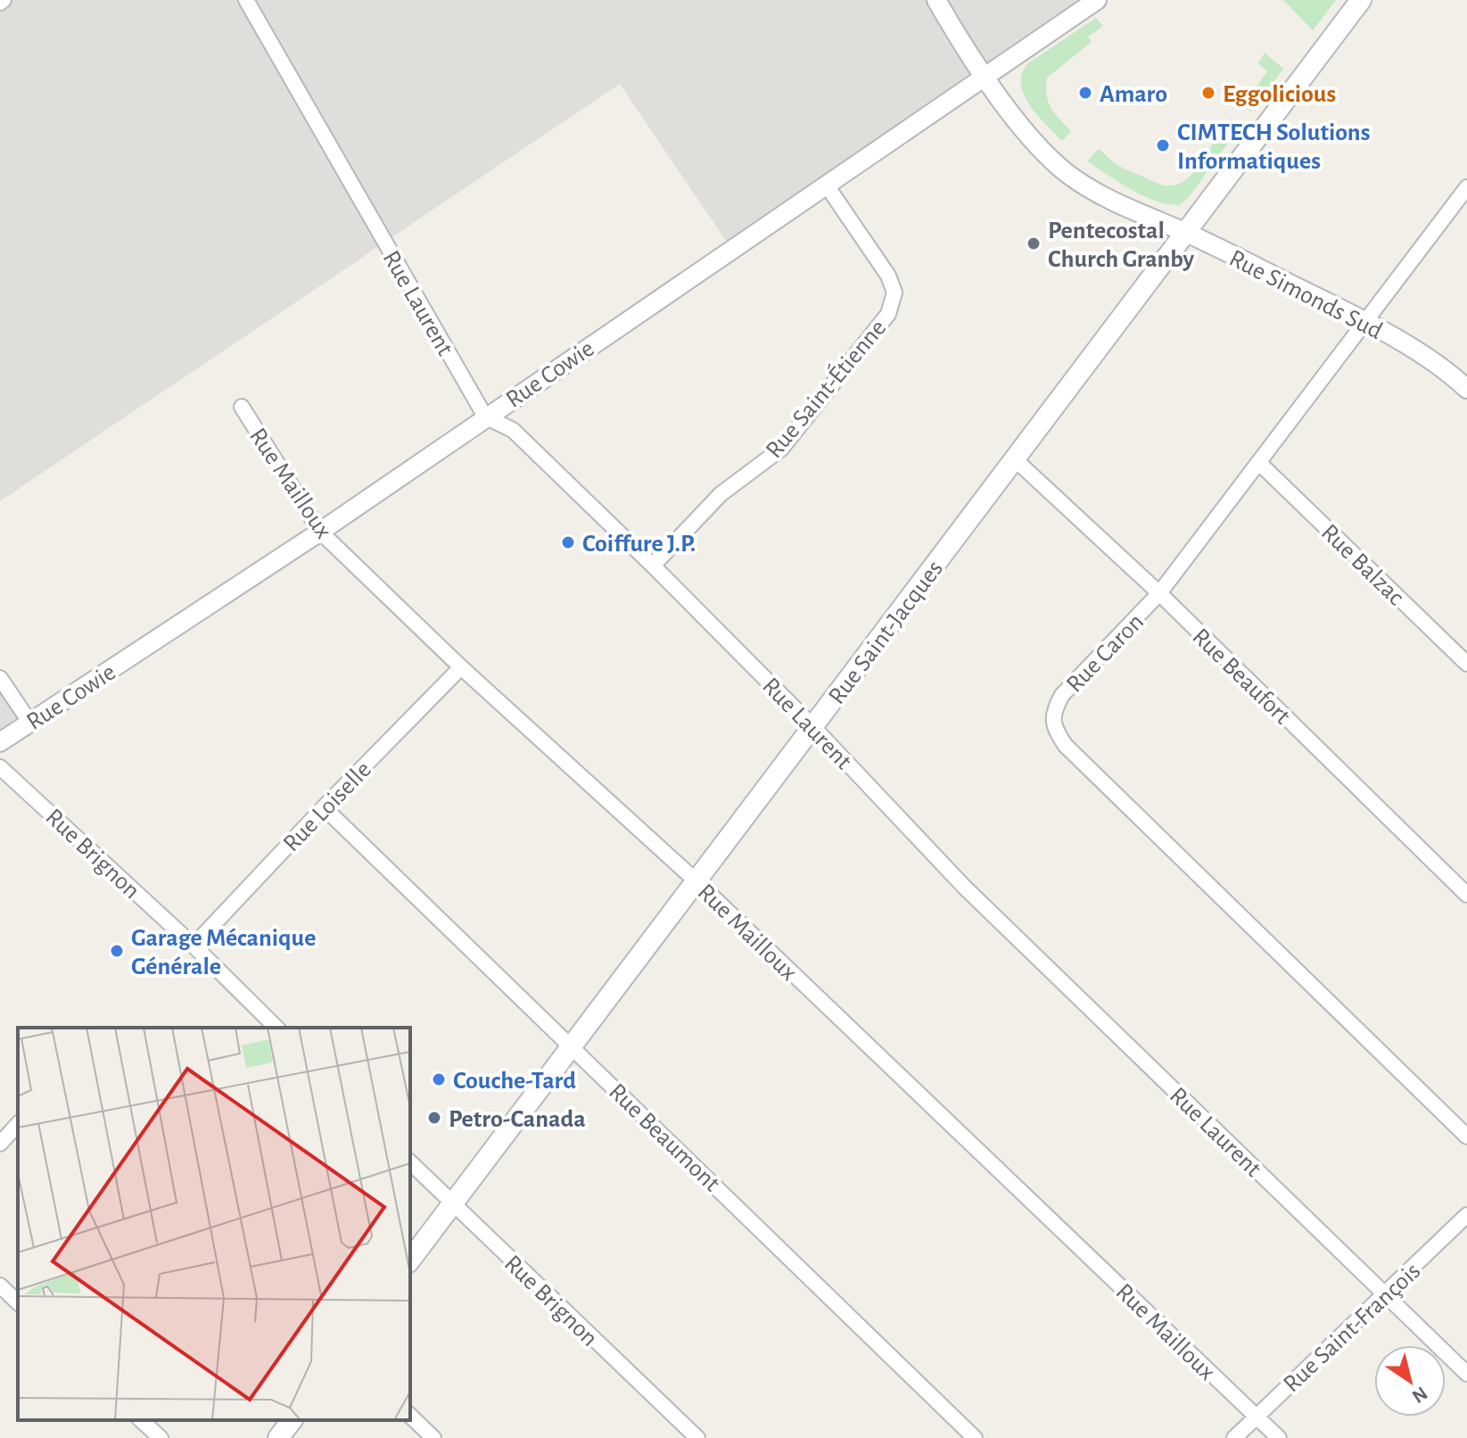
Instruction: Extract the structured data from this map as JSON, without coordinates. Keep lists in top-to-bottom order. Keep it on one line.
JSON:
{"streets":{"main road":["Rue Saint-Jacques"],"street":["Rue Simonds Sud","Rue Laurent","Rue Cowie","Rue Saint-Étienne","Rue Mailloux","Rue Balzac","Rue Caron","Rue Beaufort","Rue Loiselle","Rue Brignon","Rue Beaumont","Rue Saint-François"]},"crossings":[["Rue Simonds Sud","Rue Cowie"],["Rue Simonds Sud","Rue Saint-Jacques"],["Rue Simonds Sud","Rue Caron"],["Rue Laurent","Rue Cowie"],["Rue Laurent","Rue Saint-Étienne"],["Rue Laurent","Rue Saint-Jacques"],["Rue Laurent","Rue Saint-François"],["Rue Cowie","Rue Saint-Étienne"],["Rue Cowie","Rue Mailloux"],["Rue Mailloux","Rue Saint-Jacques"],["Rue Mailloux","Rue Loiselle"],["Rue Mailloux","Rue Saint-François"],["Rue Balzac","Rue Caron"],["Rue Saint-Jacques","Rue Beaufort"],["Rue Saint-Jacques","Rue Brignon"],["Rue Saint-Jacques","Rue Beaumont"],["Rue Caron","Rue Beaufort"],["Rue Loiselle","Rue Brignon"],["Rue Loiselle","Rue Beaumont"]],"places":["Amaro","Eggolicious","CIMTECH Solutions Informatiques","Pentecostal Church Granby","Coiffure J.P.","Garage Mécanique Générale","Couche-Tard","Petro-Canada"],"north":"bottom right"}
